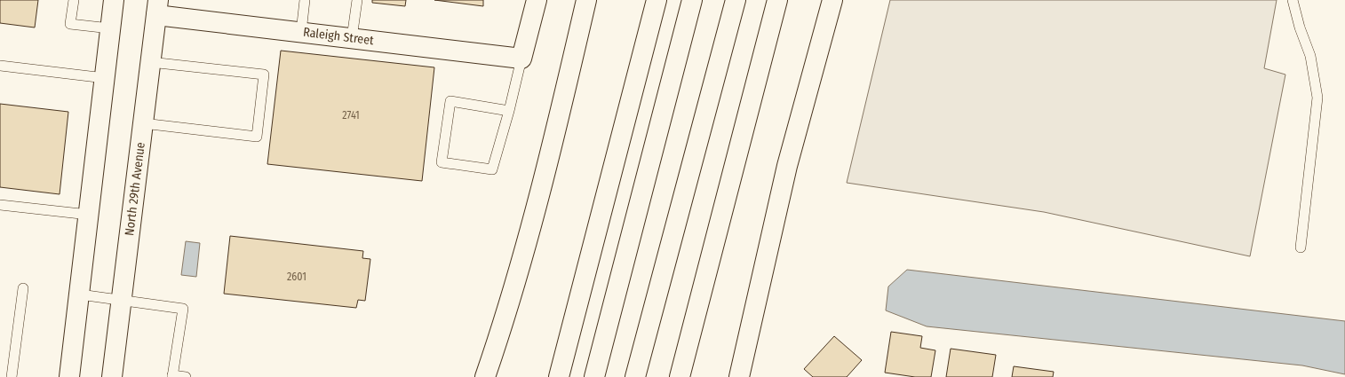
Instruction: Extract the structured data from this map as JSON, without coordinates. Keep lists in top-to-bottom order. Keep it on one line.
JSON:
{"streets":{"main road":["Raleigh Street","North 29th Avenue"]},"crossings":[["Raleigh Street","North 29th Avenue"]],"house_numbers":["2741","2601"]}
